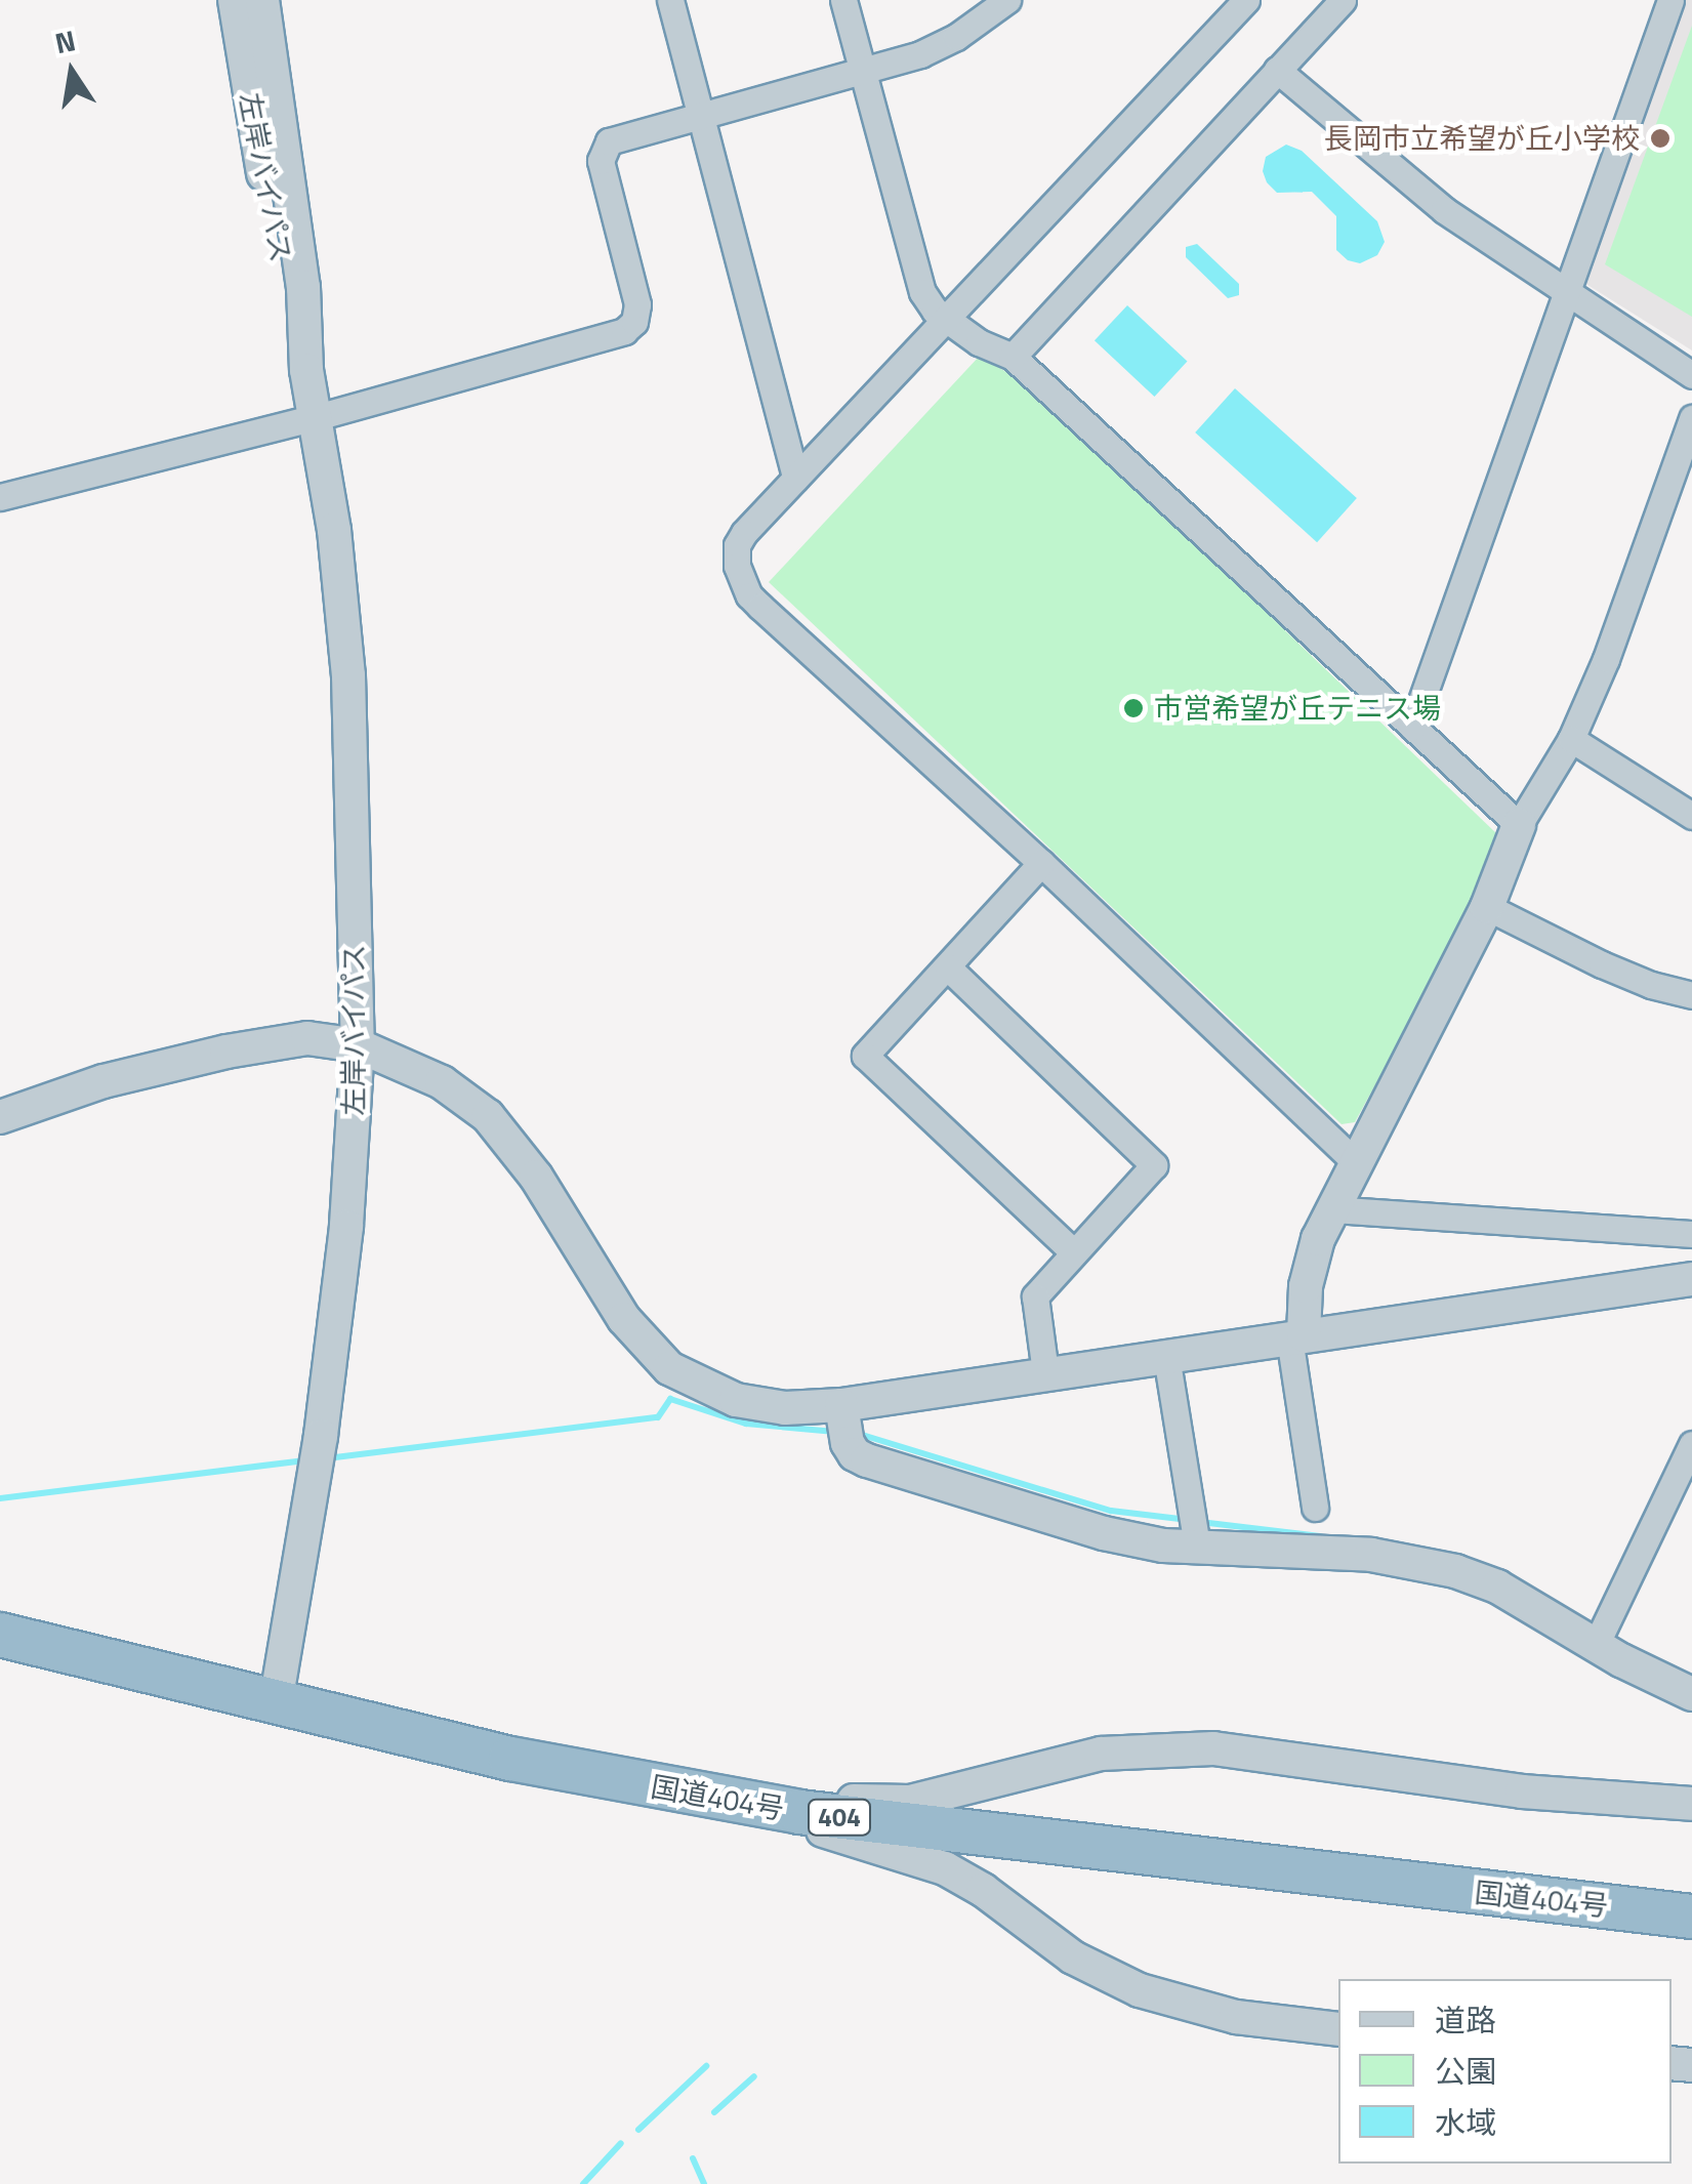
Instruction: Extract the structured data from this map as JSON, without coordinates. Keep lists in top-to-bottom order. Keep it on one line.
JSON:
{"streets":{"highway":["国道404号","404"],"street":["左岸バイパス"]},"crossings":[["左岸バイパス","国道404号"]],"places":["長岡市立希望が丘小学校","市営希望が丘テニス場"],"legend":["道路","公園","水域"],"north":"top"}
